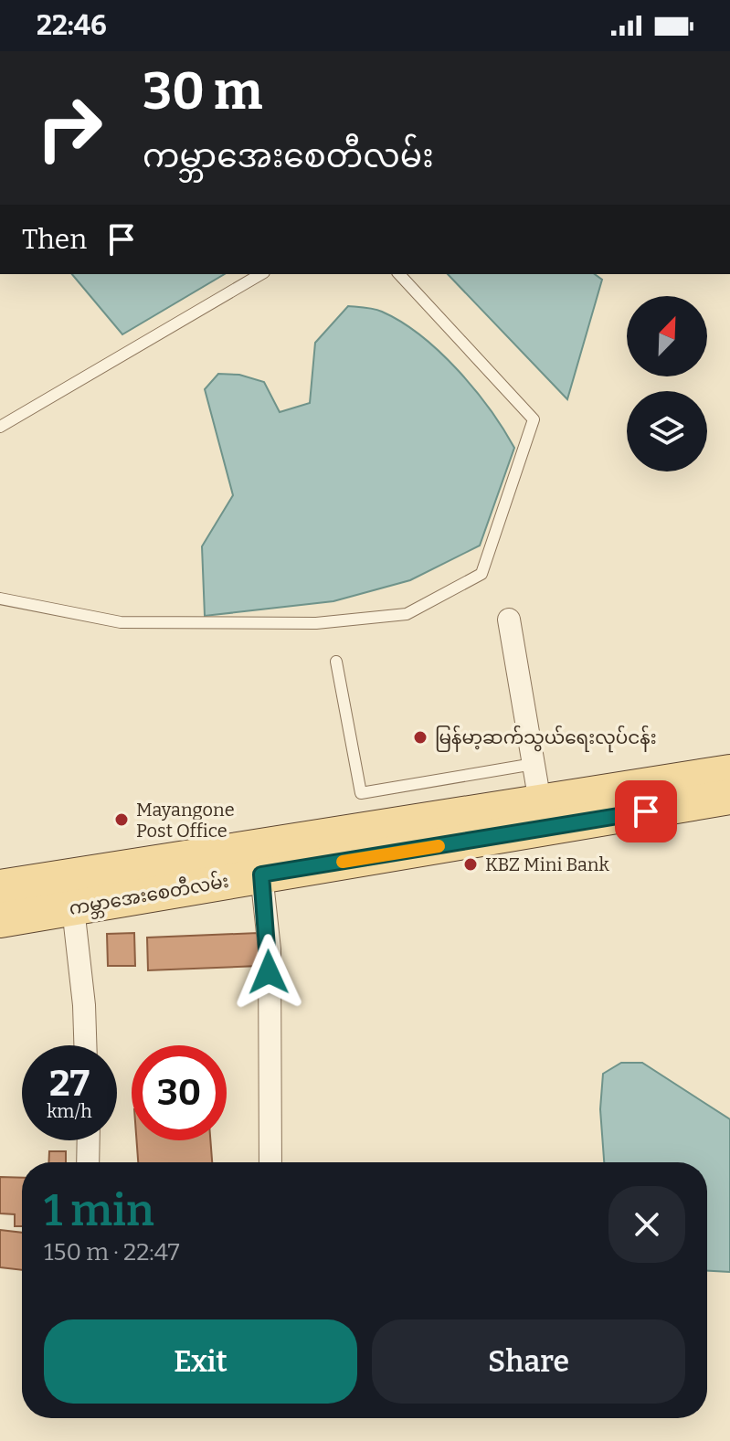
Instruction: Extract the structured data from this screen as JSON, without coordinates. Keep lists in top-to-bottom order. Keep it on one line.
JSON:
{"streets":{"main road":["ကမ္ဘာအေးစေတီလမ်း"]},"places":["မြန်မာ့ဆက်သွယ်ရေးလုပ်ငန်း","Mayangone Post Office","KBZ Mini Bank"],"north":"top right","page":{"status":"22:46","turn":["30 m","ကမ္ဘာအေးစေတီလမ်း"],"then":"Then","speed":"27 km/h","limit":"30","heading":["1 min","150 m · 22:47"],"buttons":["Exit","Share"]}}
